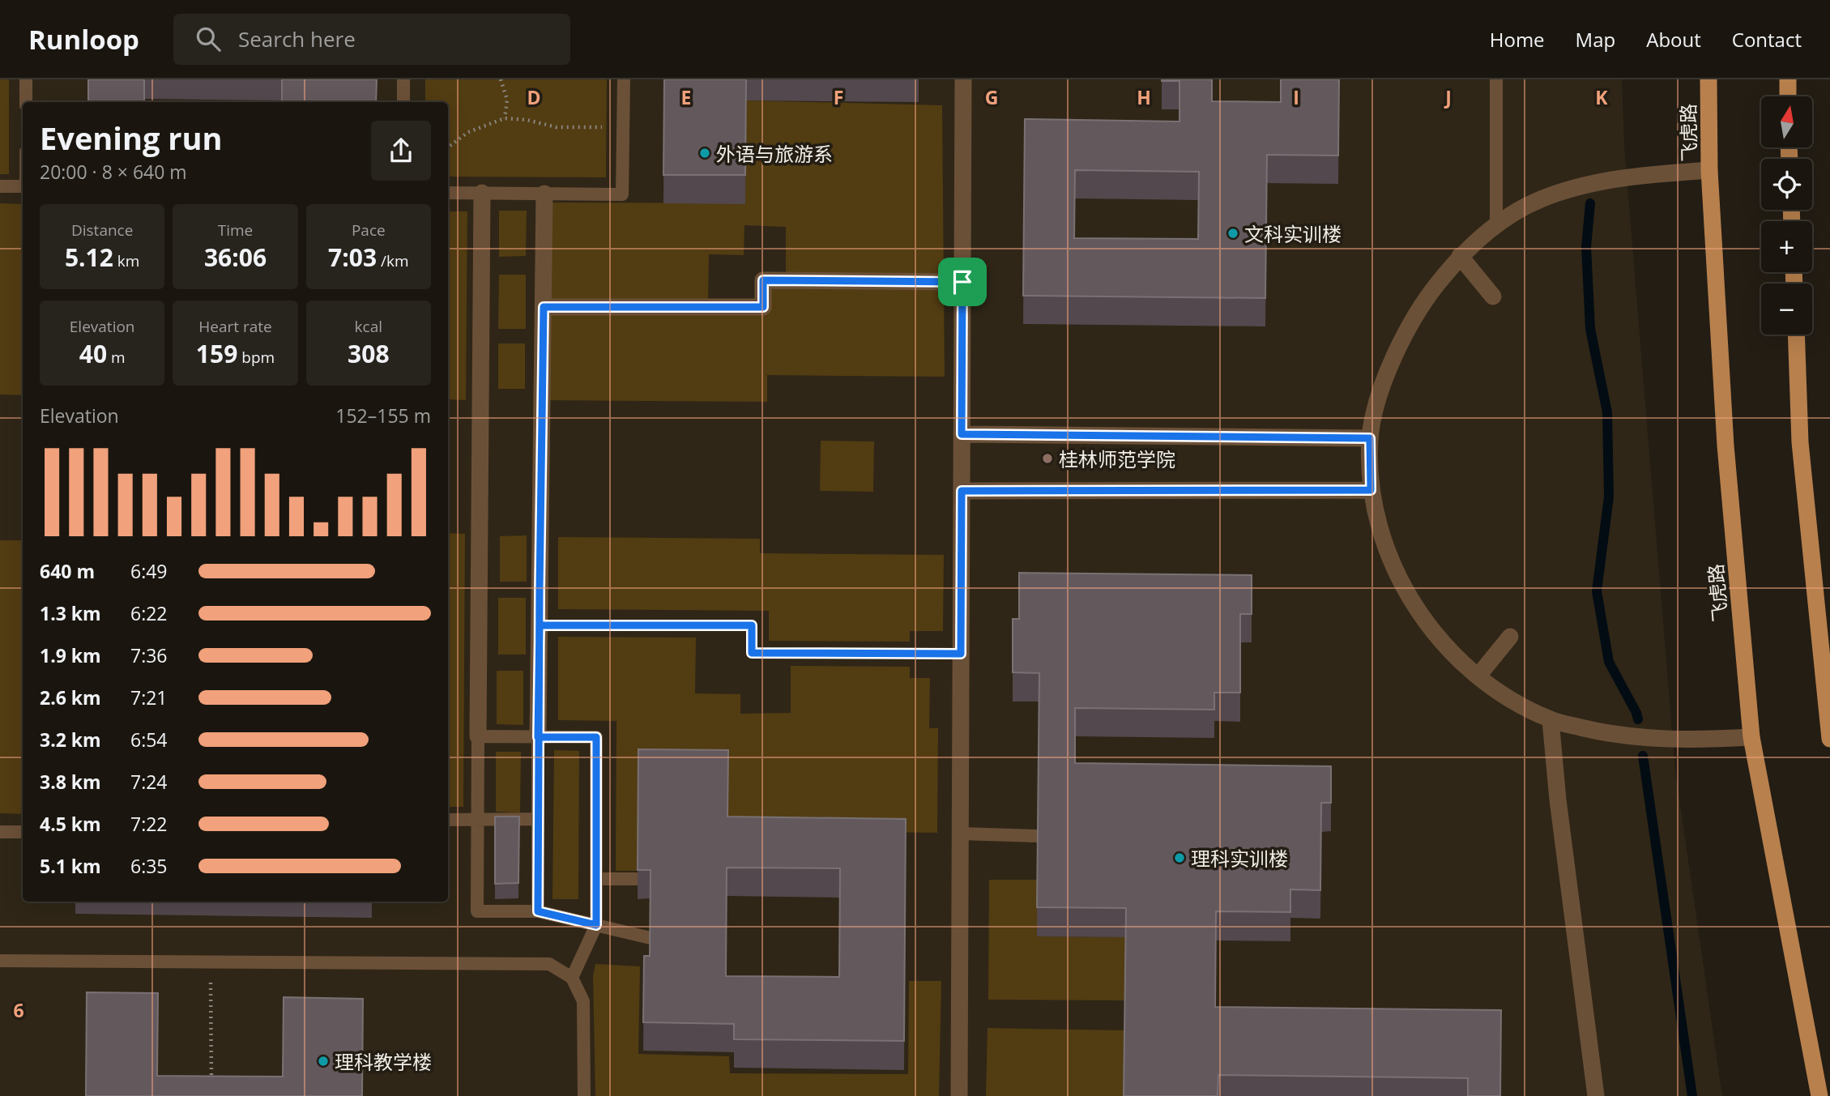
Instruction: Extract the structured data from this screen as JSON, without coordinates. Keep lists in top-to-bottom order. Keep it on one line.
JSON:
{"streets":{"main road":["飞虎路"]},"places":["外语与旅游系","文科实训楼","桂林师范学院","理科实训楼","理科教学楼"],"north":"top","page":{"header":"Runloop","search":"Search here","nav":["Home","Map","About","Contact"],"map_buttons":["+","−"],"heading":["Evening run","20:00 · 8 × 640 m"],"stats":[["Distance","5.12 km"],["Time","36:06"],["Pace","7:03 /km"],["Elevation","40 m"],["Heart rate","159 bpm"],["kcal","308"]],"chart":["Elevation","152–155 m"],"list":[{"name":"640 m","note":"6:49"},{"name":"1.3 km","note":"6:22"},{"name":"1.9 km","note":"7:36"},{"name":"2.6 km","note":"7:21"},{"name":"3.2 km","note":"6:54"},{"name":"3.8 km","note":"7:24"},{"name":"4.5 km","note":"7:22"},{"name":"5.1 km","note":"6:35"}]},"grid":{"columns":["D","E","F","G","H","I","J","K"],"rows":["6"]}}
